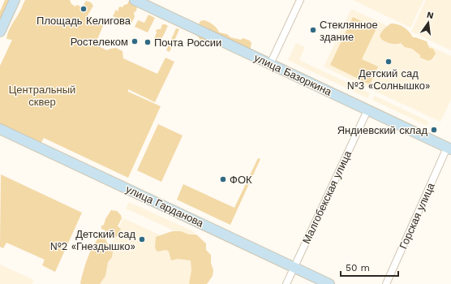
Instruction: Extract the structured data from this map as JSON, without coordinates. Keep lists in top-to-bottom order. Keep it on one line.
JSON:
{"streets":{"street":["улица Базоркина","Малгобекская улица","улица Гарданова","Горская улица"]},"crossings":[["улица Базоркина","Малгобекская улица"],["улица Базоркина","Горская улица"],["Малгобекская улица","улица Гарданова"]],"parks":["Центральный сквер"],"places":["Площадь Келигова","Стеклянное здание","Ростелеком","Почта России","Детский сад №3 «Солнышко»","Яндиевский склад","ФОК","Детский сад №2 «Гнездышко»"],"scale_bar":"50 m","north":"top"}
